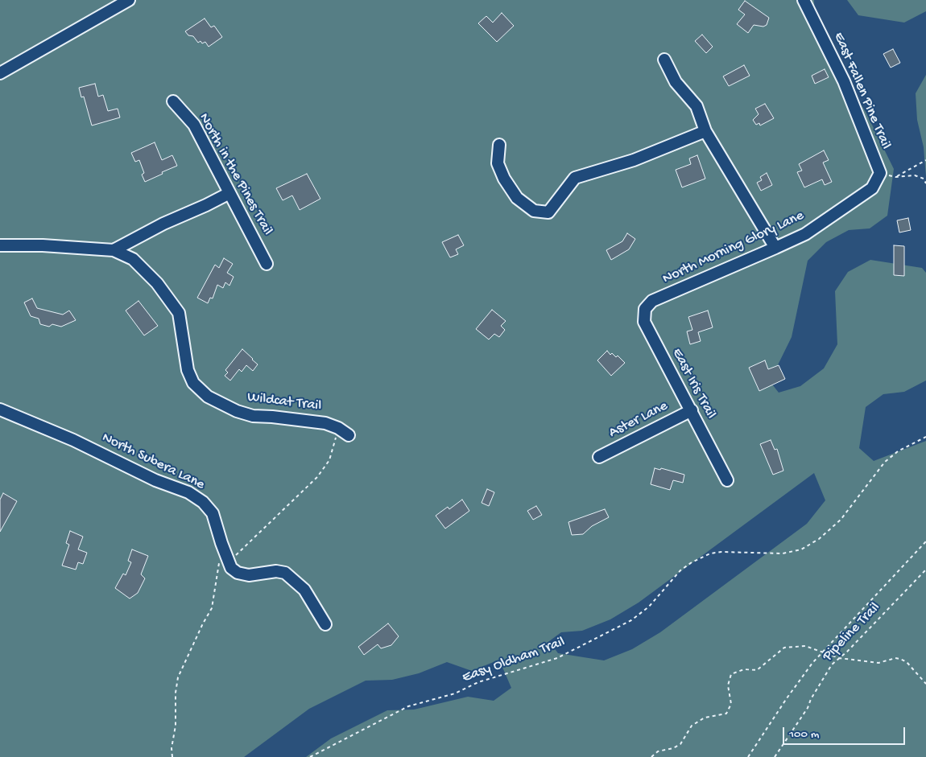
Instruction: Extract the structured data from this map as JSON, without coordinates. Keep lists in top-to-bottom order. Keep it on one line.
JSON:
{"streets":{"street":["East Fallen Pine Trail","North in the Pines Trail","North Morning Glory Lane","East Iris Trail","Wildcat Trail","Aster Lane","North Subera Lane"],"path":["Pipeline Trail","Easy Oldham Trail"]},"crossings":[["East Fallen Pine Trail","North Morning Glory Lane"],["North Morning Glory Lane","East Iris Trail"],["East Iris Trail","Aster Lane"]],"scale_bar":"100 m"}
